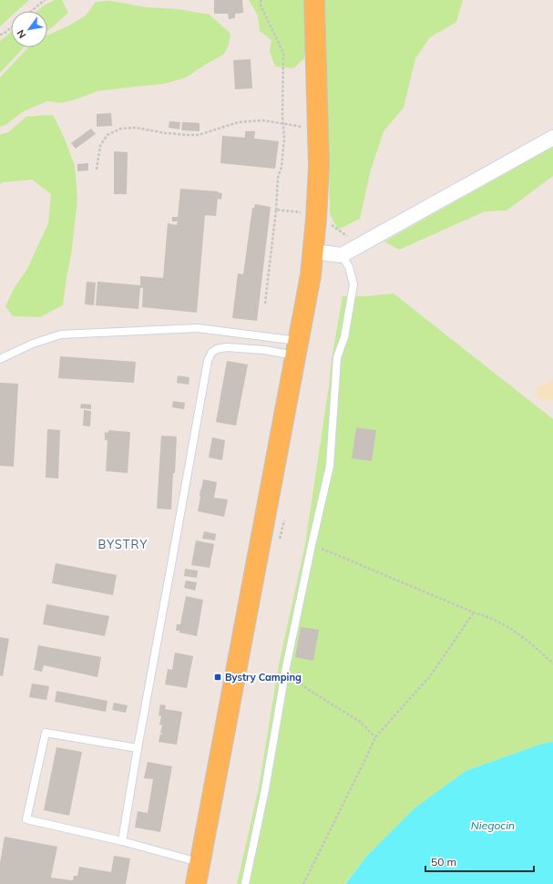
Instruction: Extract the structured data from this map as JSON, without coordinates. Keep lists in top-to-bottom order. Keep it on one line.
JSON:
{"districts":["BYSTRY"],"water":["Niegocin"],"places":{"transit":["Bystry Camping"]},"scale_bar":"50 m","north":"bottom left"}
